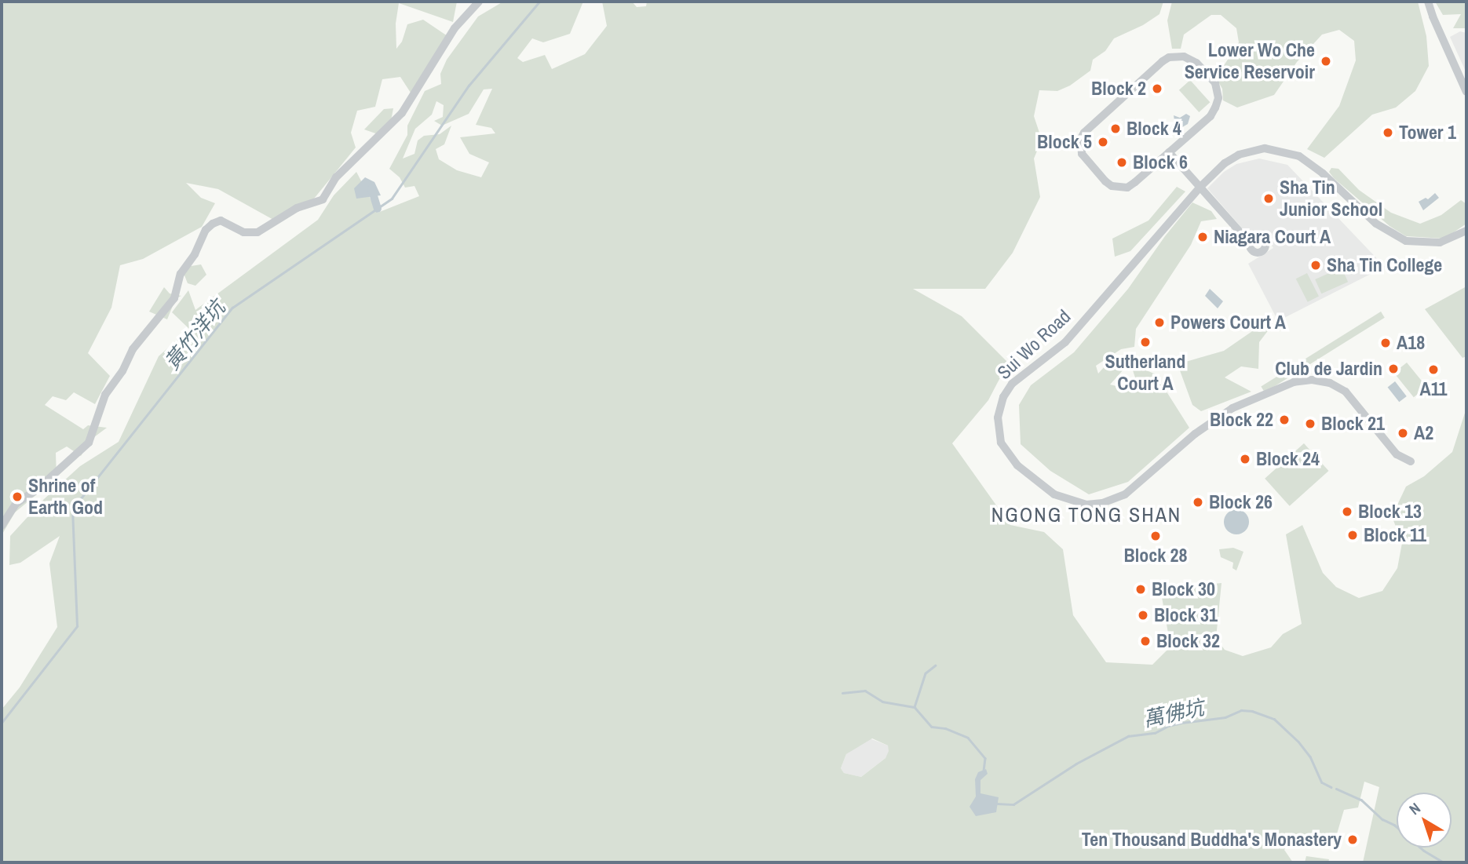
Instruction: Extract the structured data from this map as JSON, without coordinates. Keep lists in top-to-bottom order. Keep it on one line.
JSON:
{"streets":{"street":["Sui Wo Road"]},"districts":["NGONG TONG SHAN"],"water":["黃竹洋坑","萬佛坑"],"places":["Lower Wo Che Service Reservoir","Block 2","Block 4","Tower 1","Block 5","Block 6","Sha Tin Junior School","Niagara Court A","Sha Tin College","Powers Court A","Sutherland Court A","A18","Club de Jardin","A11","Block 22","Block 21","A2","Block 24","Shrine of Earth God","Block 26","Block 13","Block 11","Block 28","Block 30","Block 31","Block 32","Ten Thousand Buddha's Monastery"],"north":"top left"}
